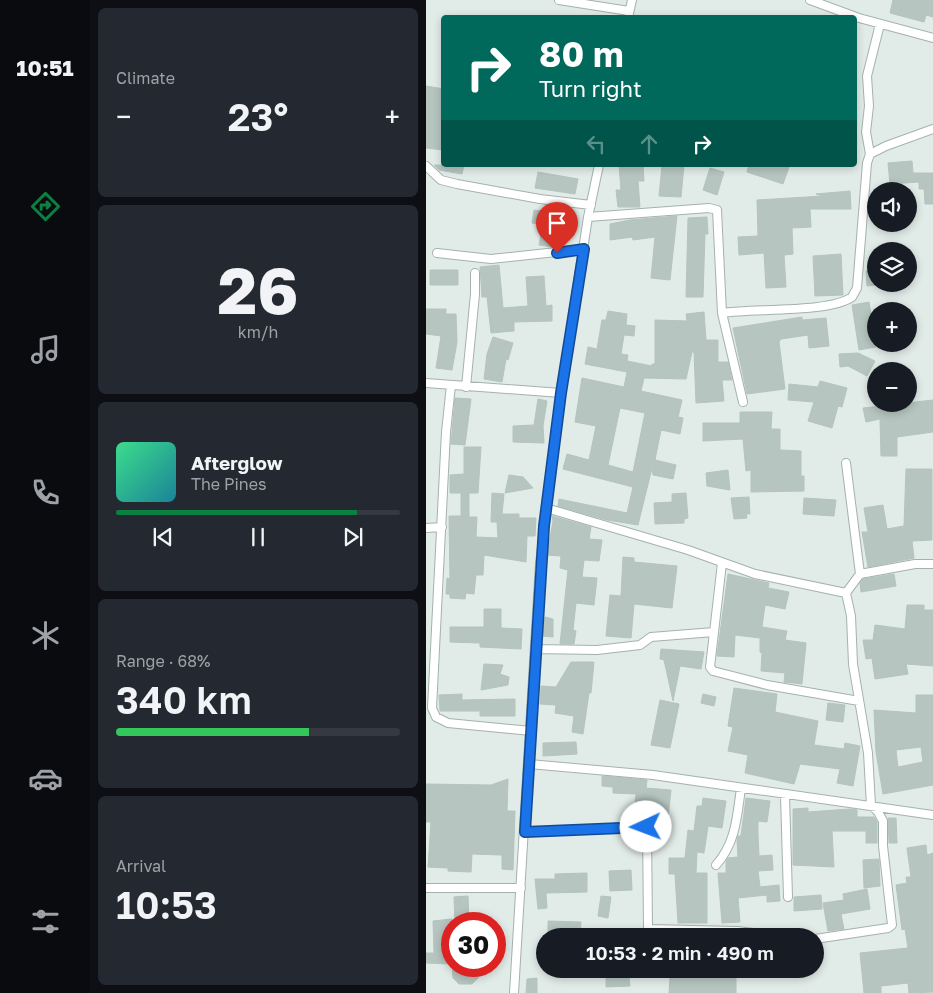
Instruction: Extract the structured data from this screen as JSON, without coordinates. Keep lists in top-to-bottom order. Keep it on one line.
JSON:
{"page":{"tabs":"10:51","tile":["Climate",["26","km/h"],["Range · 68%","340 km"],["Arrival","10:53"]],"turn":["80 m","Turn right"],"heat":["−","23°","+"],"map_buttons":["+","−"],"song":["Afterglow","The Pines"],"limit":"30","trip":"10:53 · 2 min · 490 m"}}
